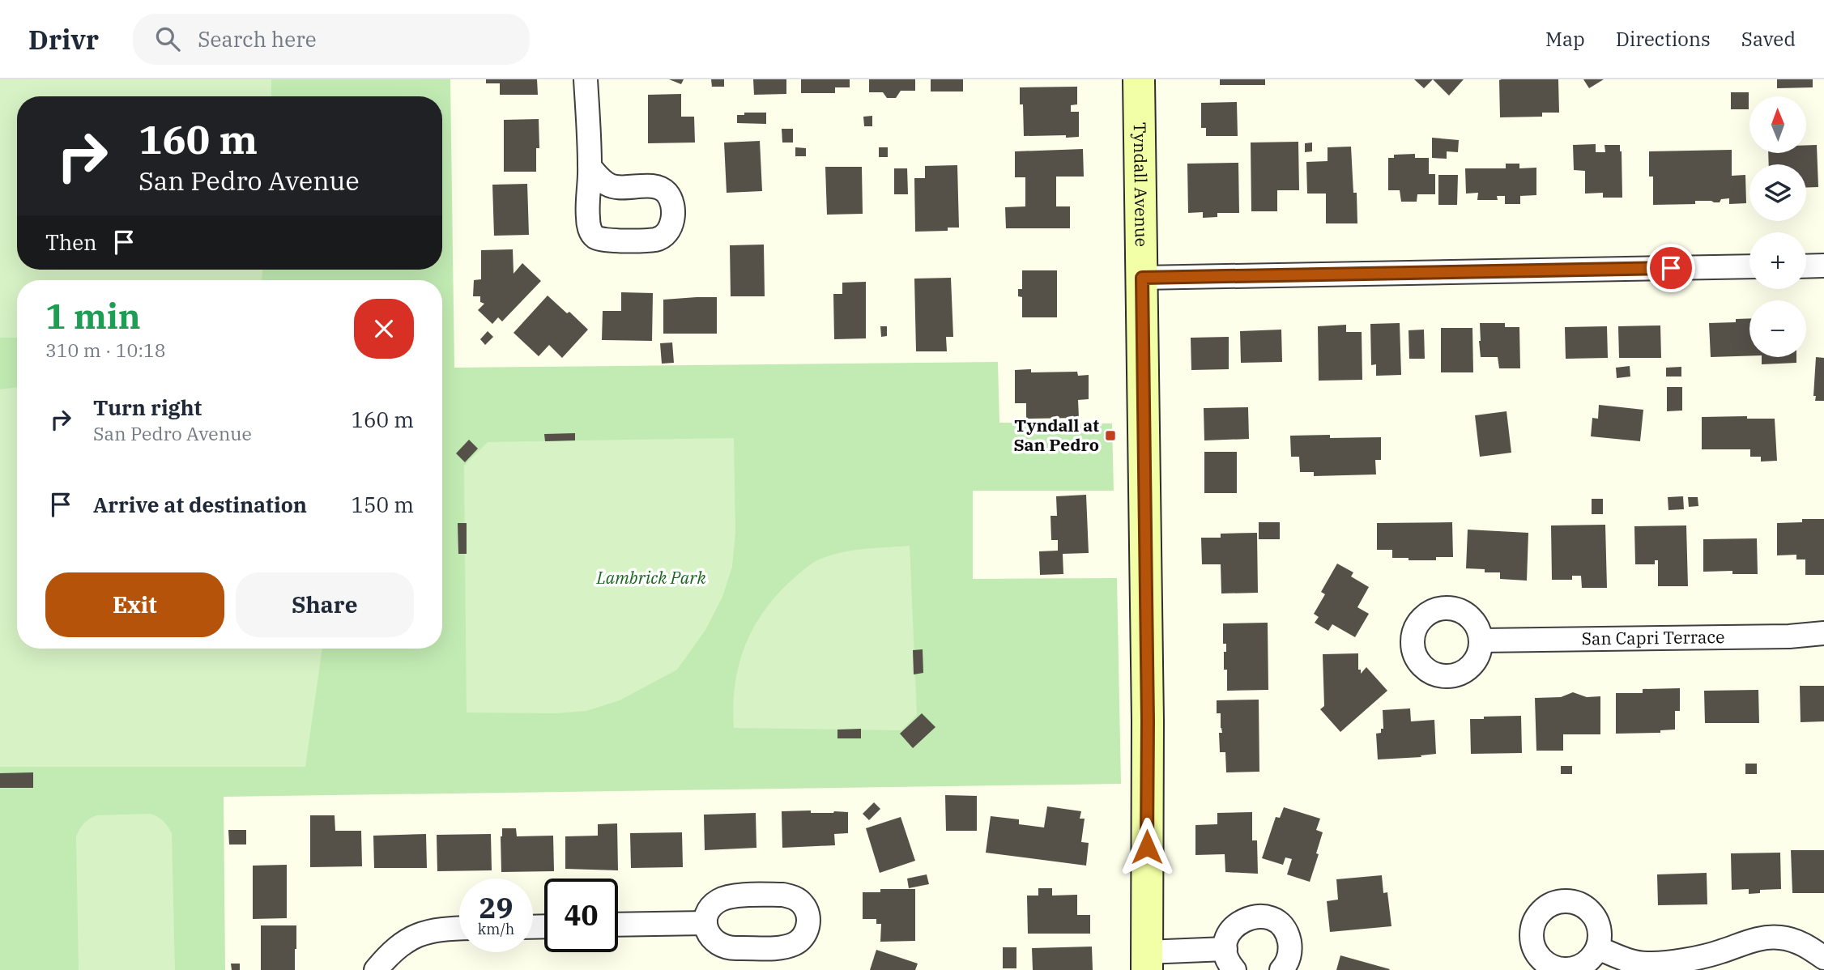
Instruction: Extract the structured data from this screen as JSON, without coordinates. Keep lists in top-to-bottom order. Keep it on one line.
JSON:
{"streets":{"street":["Tyndall Avenue","San Capri Terrace"]},"parks":["Lambrick Park"],"places":{"transit":["Tyndall at San Pedro"]},"north":"top","page":{"header":"Drivr","search":"Search here","nav":["Map","Directions","Saved"],"map_buttons":["+","−"],"turn":["160 m","San Pedro Avenue"],"then":"Then","heading":["1 min","310 m · 10:18"],"list":[{"name":"Turn right","note":"San Pedro Avenue","value":"160 m"},{"name":"Arrive at destination","value":"150 m"}],"buttons":["Exit","Share"],"speed":"29 km/h","limit":"40"}}
